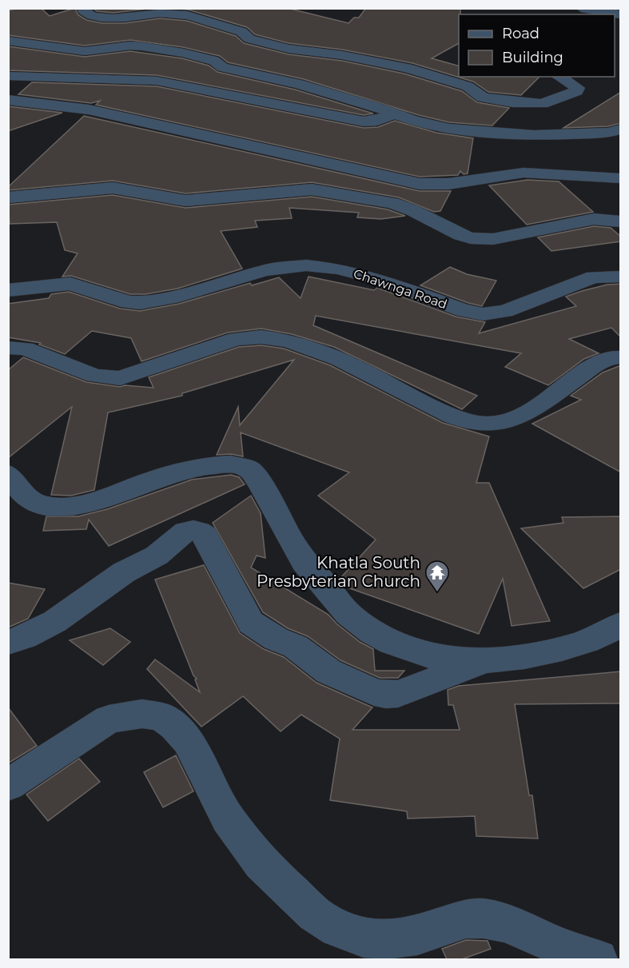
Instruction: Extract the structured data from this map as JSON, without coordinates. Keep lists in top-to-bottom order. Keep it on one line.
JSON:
{"streets":{"street":["Chawnga Road"]},"places":{"temple":["Khatla South Presbyterian Church"]},"legend":["Road","Building"]}
